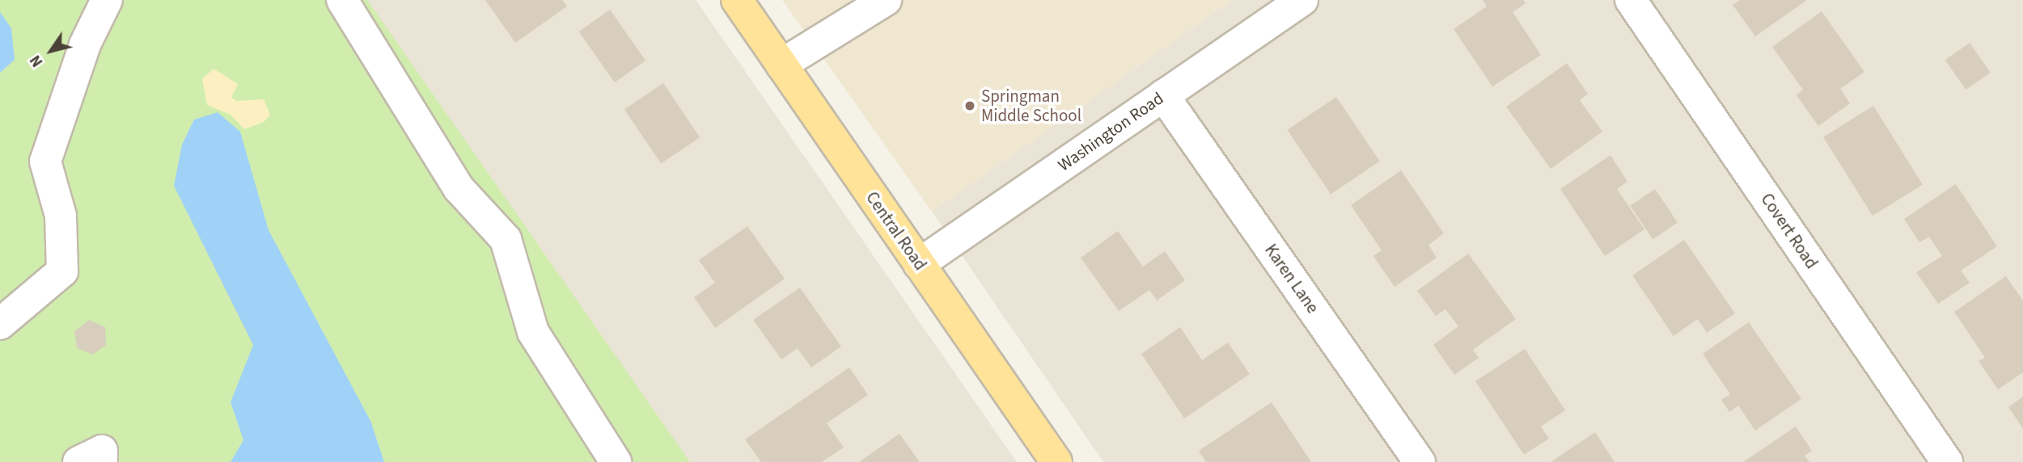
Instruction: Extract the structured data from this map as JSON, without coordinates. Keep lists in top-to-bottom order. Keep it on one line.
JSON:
{"streets":{"main road":["Central Road"],"street":["Washington Road","Covert Road","Karen Lane"]},"crossings":[["Washington Road","Central Road"],["Washington Road","Karen Lane"]],"places":["Springman Middle School"],"north":"bottom left"}
